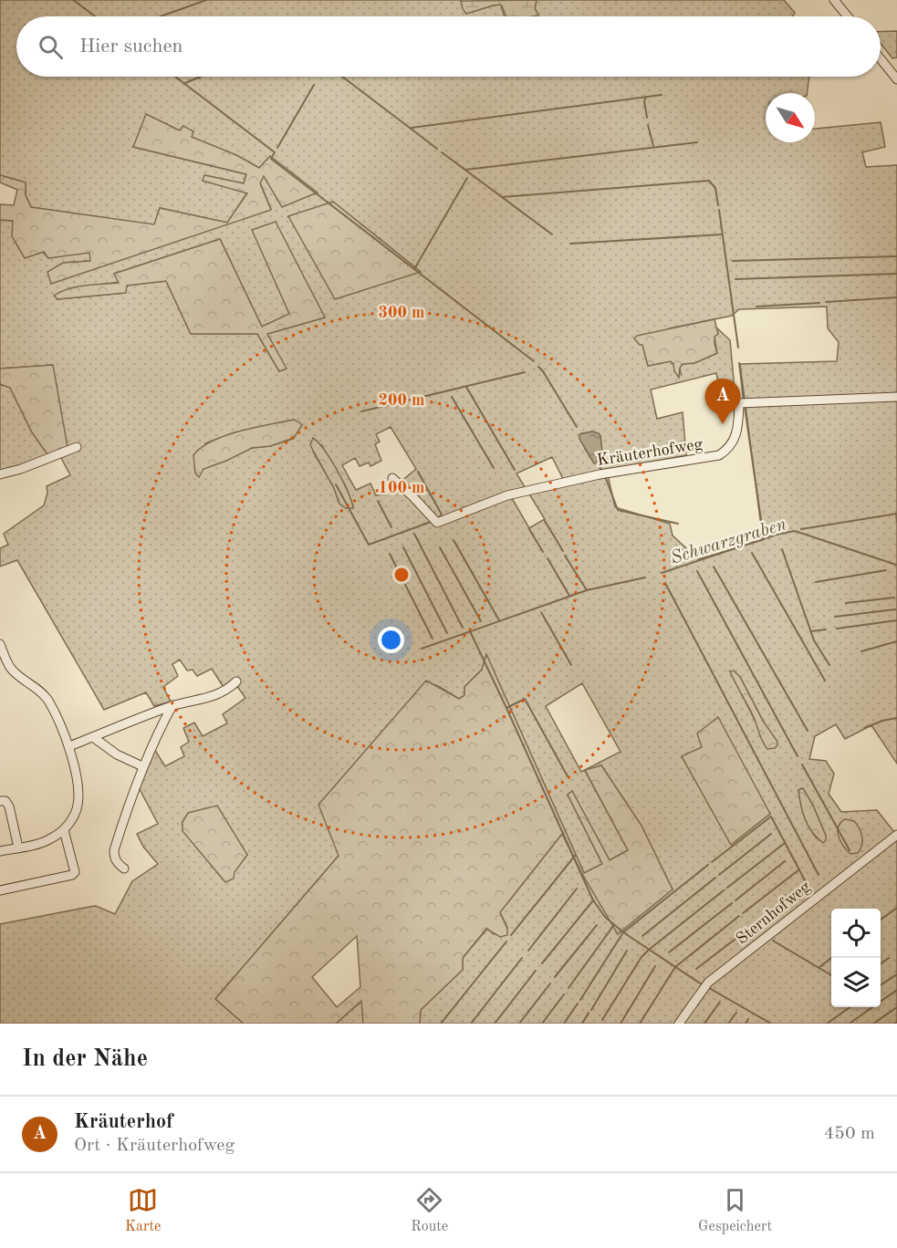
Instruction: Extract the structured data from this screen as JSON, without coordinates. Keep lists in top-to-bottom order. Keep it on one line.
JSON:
{"streets":{"street":["Kräuterhofweg","Sternhofweg"]},"water":["Schwarzgraben"],"north":"bottom right","page":{"search":"Hier suchen","pins":"A","heading":"In der Nähe","list":[{"mark":"A","name":"Kräuterhof","note":"Ort · Kräuterhofweg","value":"450 m"}],"nav":["Karte","Route","Gespeichert"]},"rings":["300 m","200 m","100 m"]}
